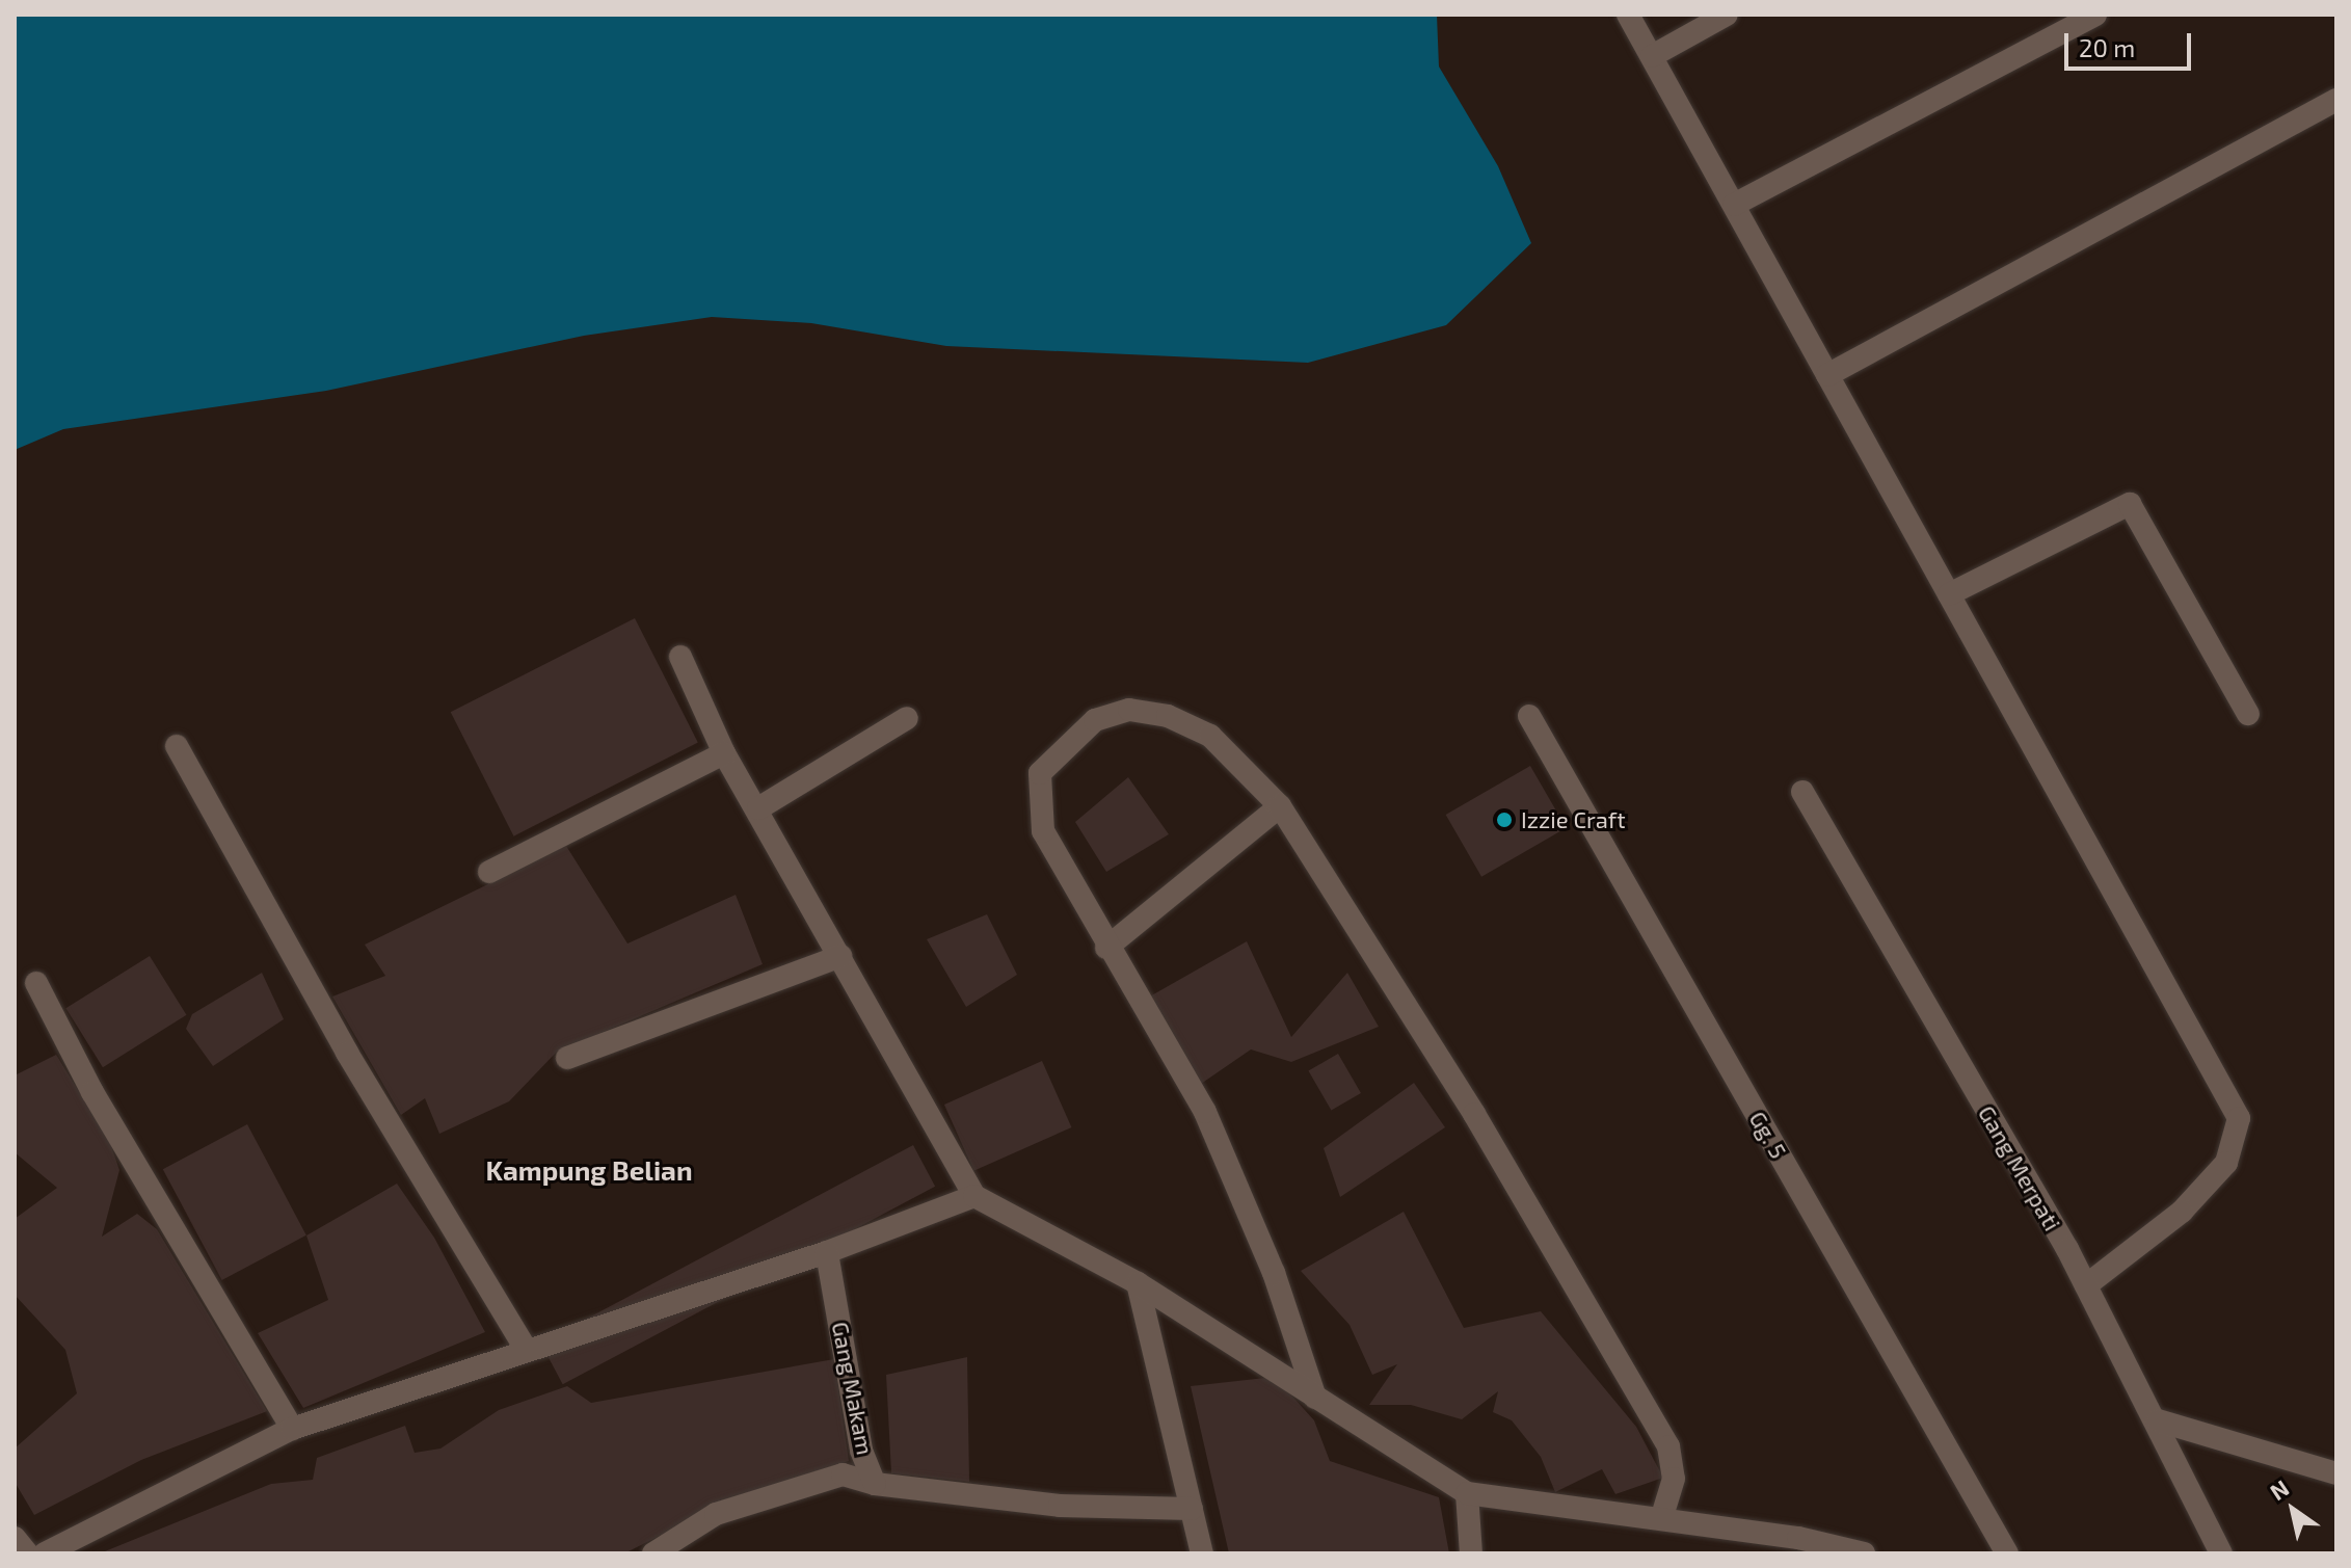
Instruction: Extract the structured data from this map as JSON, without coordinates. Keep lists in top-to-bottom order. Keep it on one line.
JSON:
{"streets":{"street":["Gg. 5","Gang Merpati","Gang Makam"]},"districts":["Kampung Belian"],"places":["Izzie Craft"],"scale_bar":"20 m","north":"top left"}
